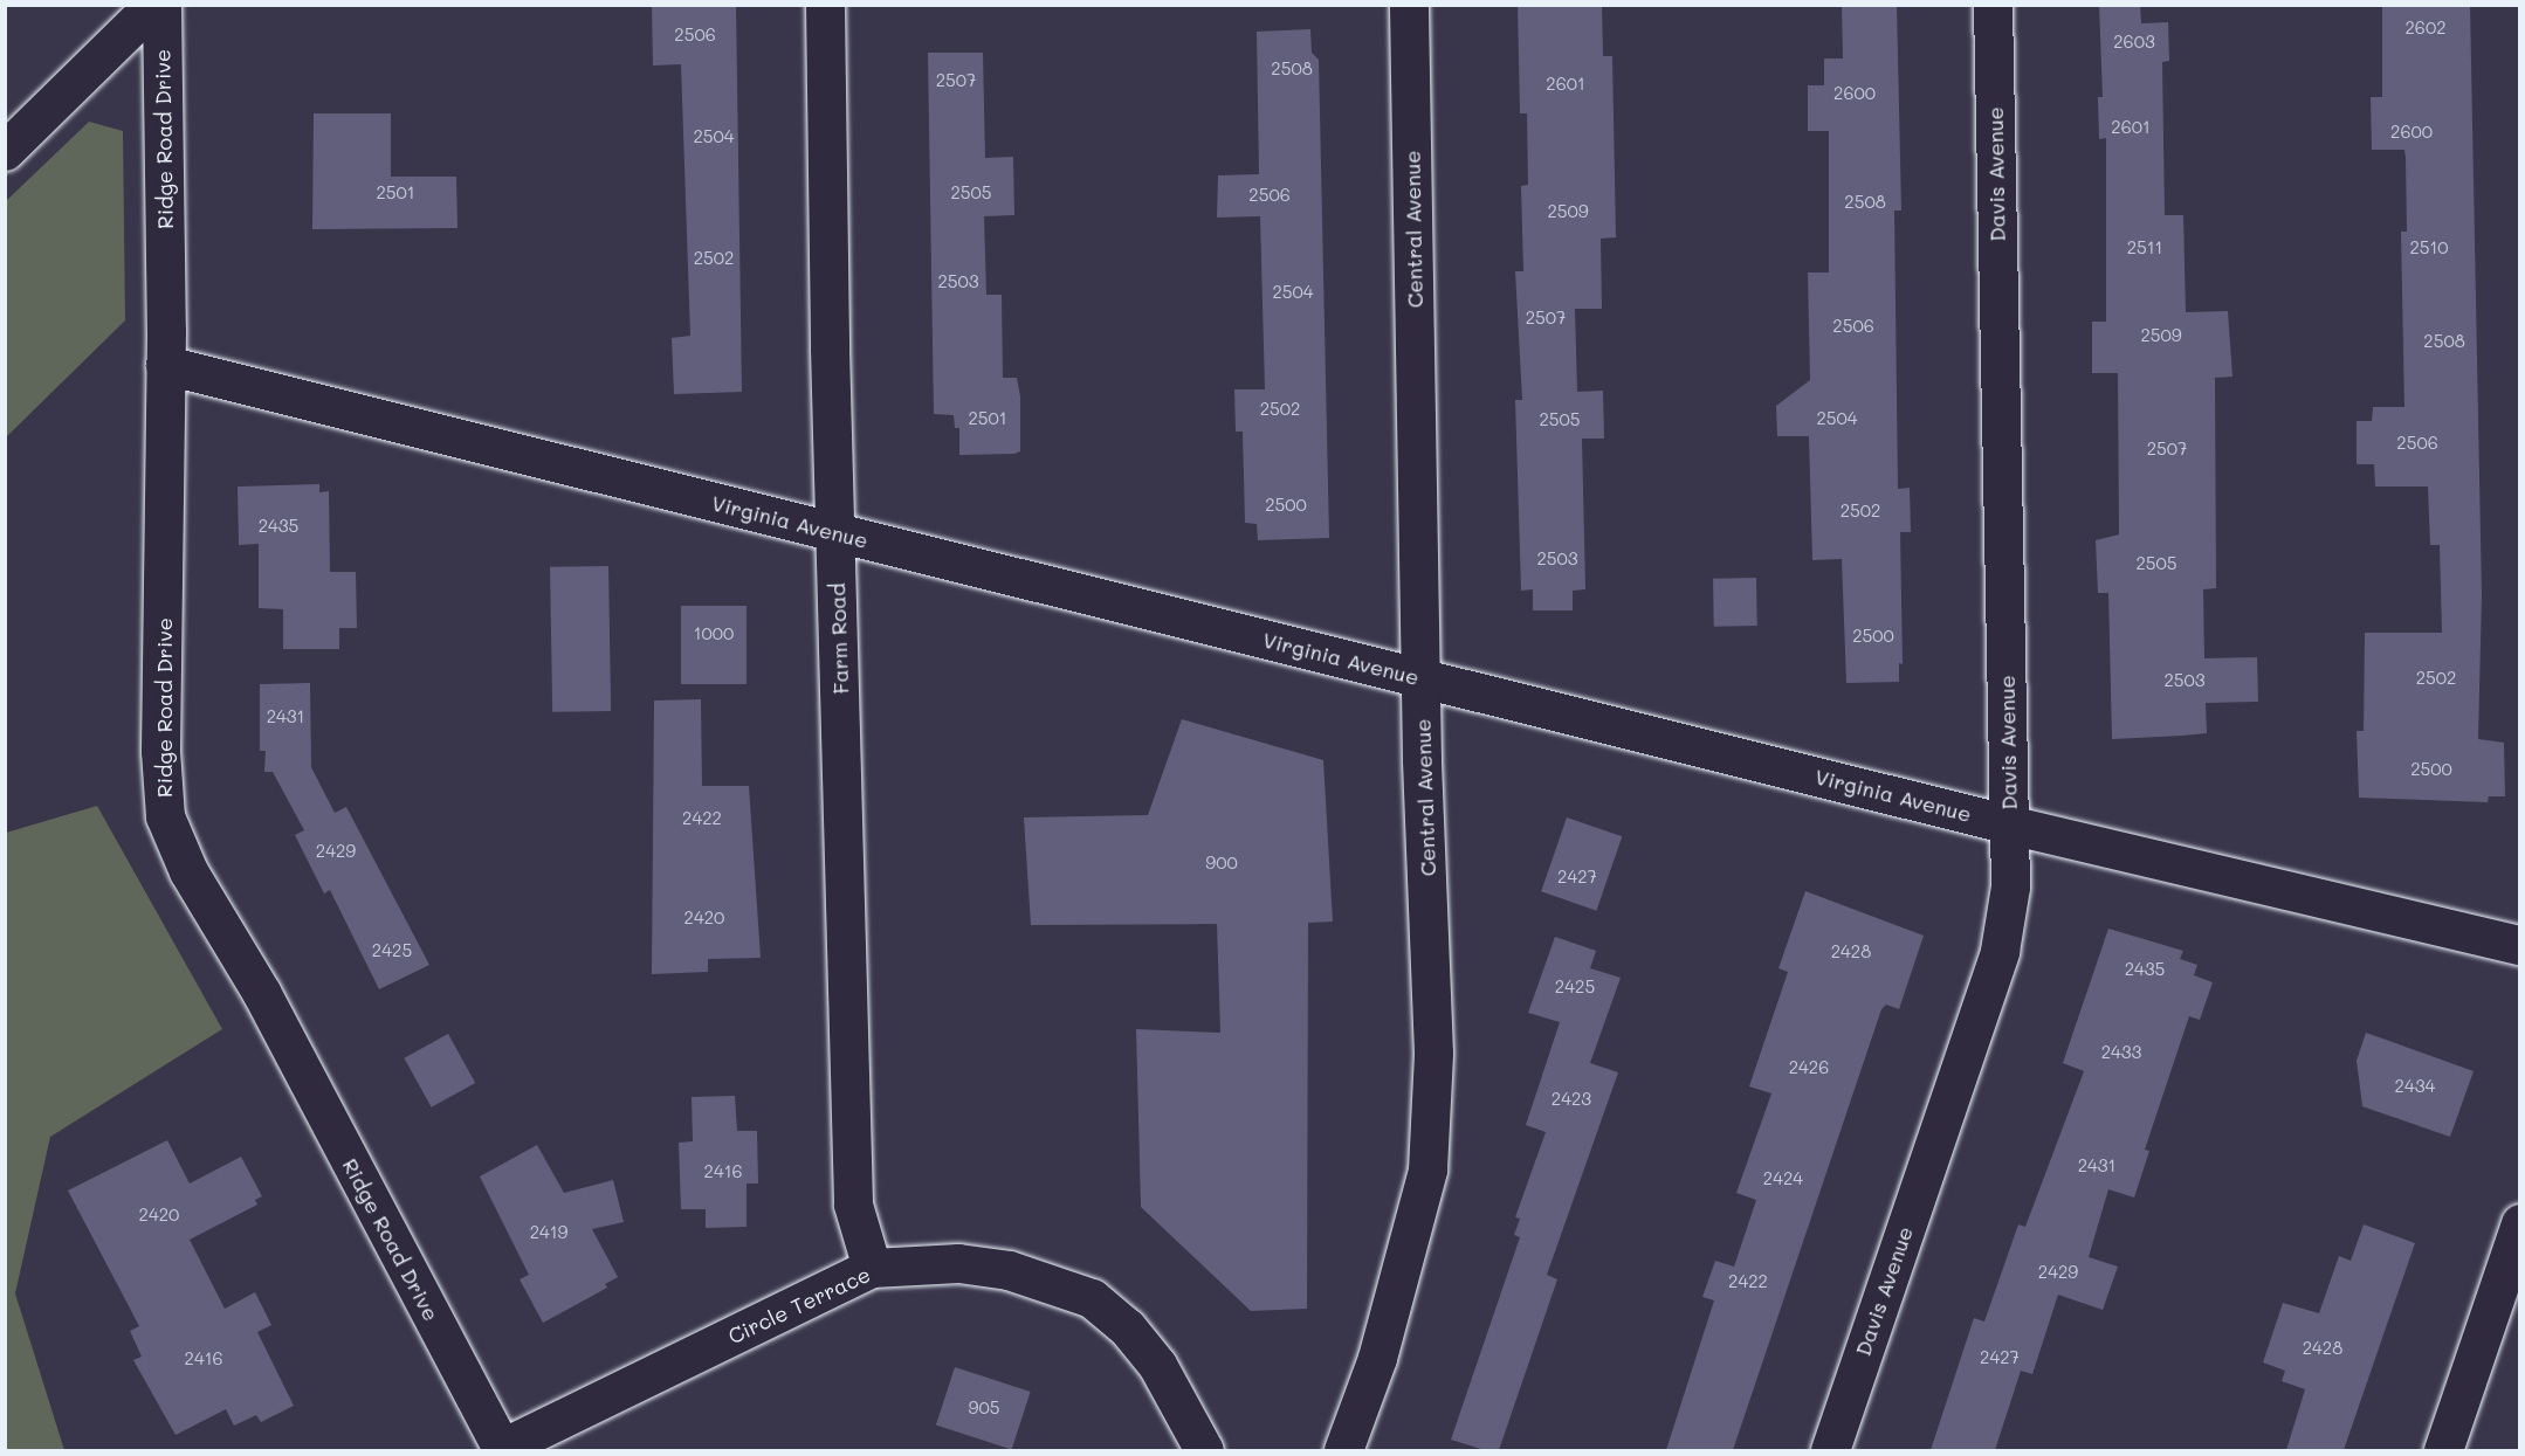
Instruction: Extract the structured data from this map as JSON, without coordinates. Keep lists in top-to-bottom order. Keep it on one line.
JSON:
{"streets":{"street":["Ridge Road Drive","Davis Avenue","Central Avenue","Virginia Avenue","Farm Road","Circle Terrace"]},"crossings":[["Ridge Road Drive","Virginia Avenue"],["Ridge Road Drive","Circle Terrace"],["Davis Avenue","Virginia Avenue"],["Central Avenue","Virginia Avenue"],["Virginia Avenue","Farm Road"],["Farm Road","Circle Terrace"]],"house_numbers":["2602","2506","2603","2508","2507","2601","2600","2601","2600","2504","2501","2505","2506","2508","2509","2511","2510","2502","2503","2504","2507","2506","2509","2508","2502","2501","2504","2505","2506","2507","2500","2502","2435","2503","2505","1000","2500","2502","2503","2431","2500","2422","2429","900","2427","2420","2425","2428","2435","2425","2433","2426","2434","2423","2431","2416","2424","2420","2419","2429","2422","2428","2427","2416","905"]}
